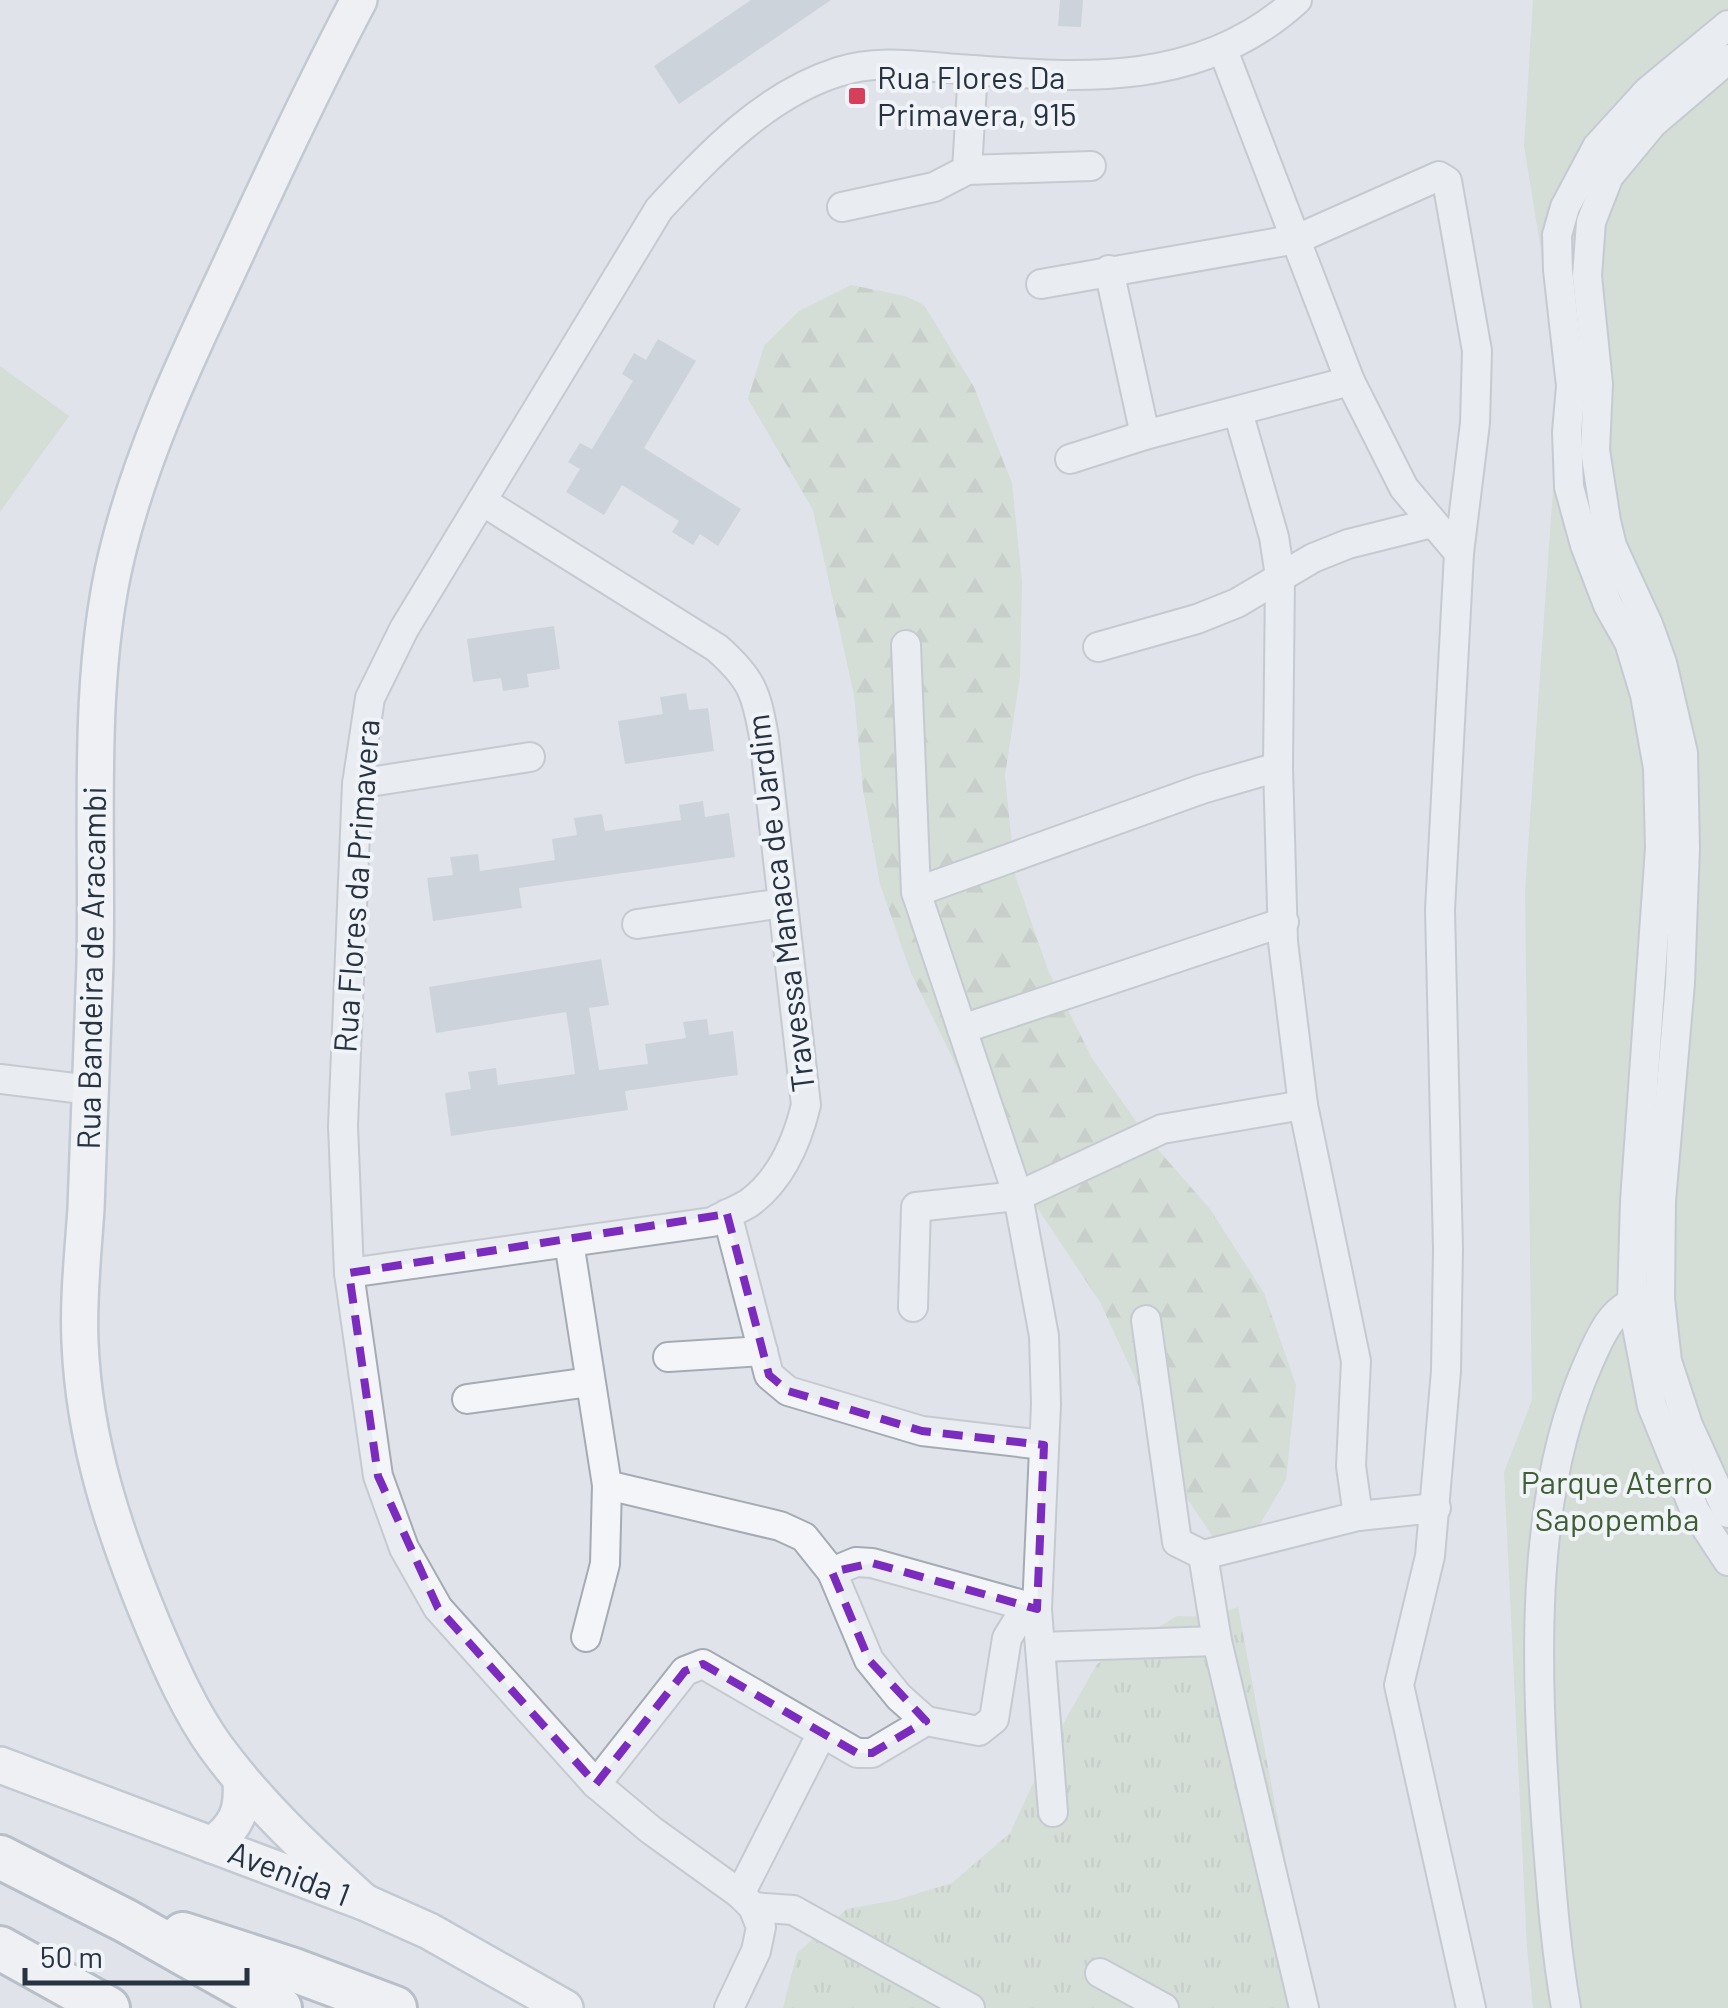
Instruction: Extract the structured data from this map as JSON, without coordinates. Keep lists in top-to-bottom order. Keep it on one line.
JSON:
{"streets":{"main road":["Rua Bandeira de Aracambi","Avenida 1"],"street":["Rua Flores da Primavera","Travessa Manaca de Jardim"]},"crossings":[["Rua Flores da Primavera","Travessa Manaca de Jardim"],["Rua Bandeira de Aracambi","Avenida 1"]],"parks":["Parque Aterro Sapopemba"],"places":{"transit":["Rua Flores Da Primavera, 915"]},"scale_bar":"50 m"}
